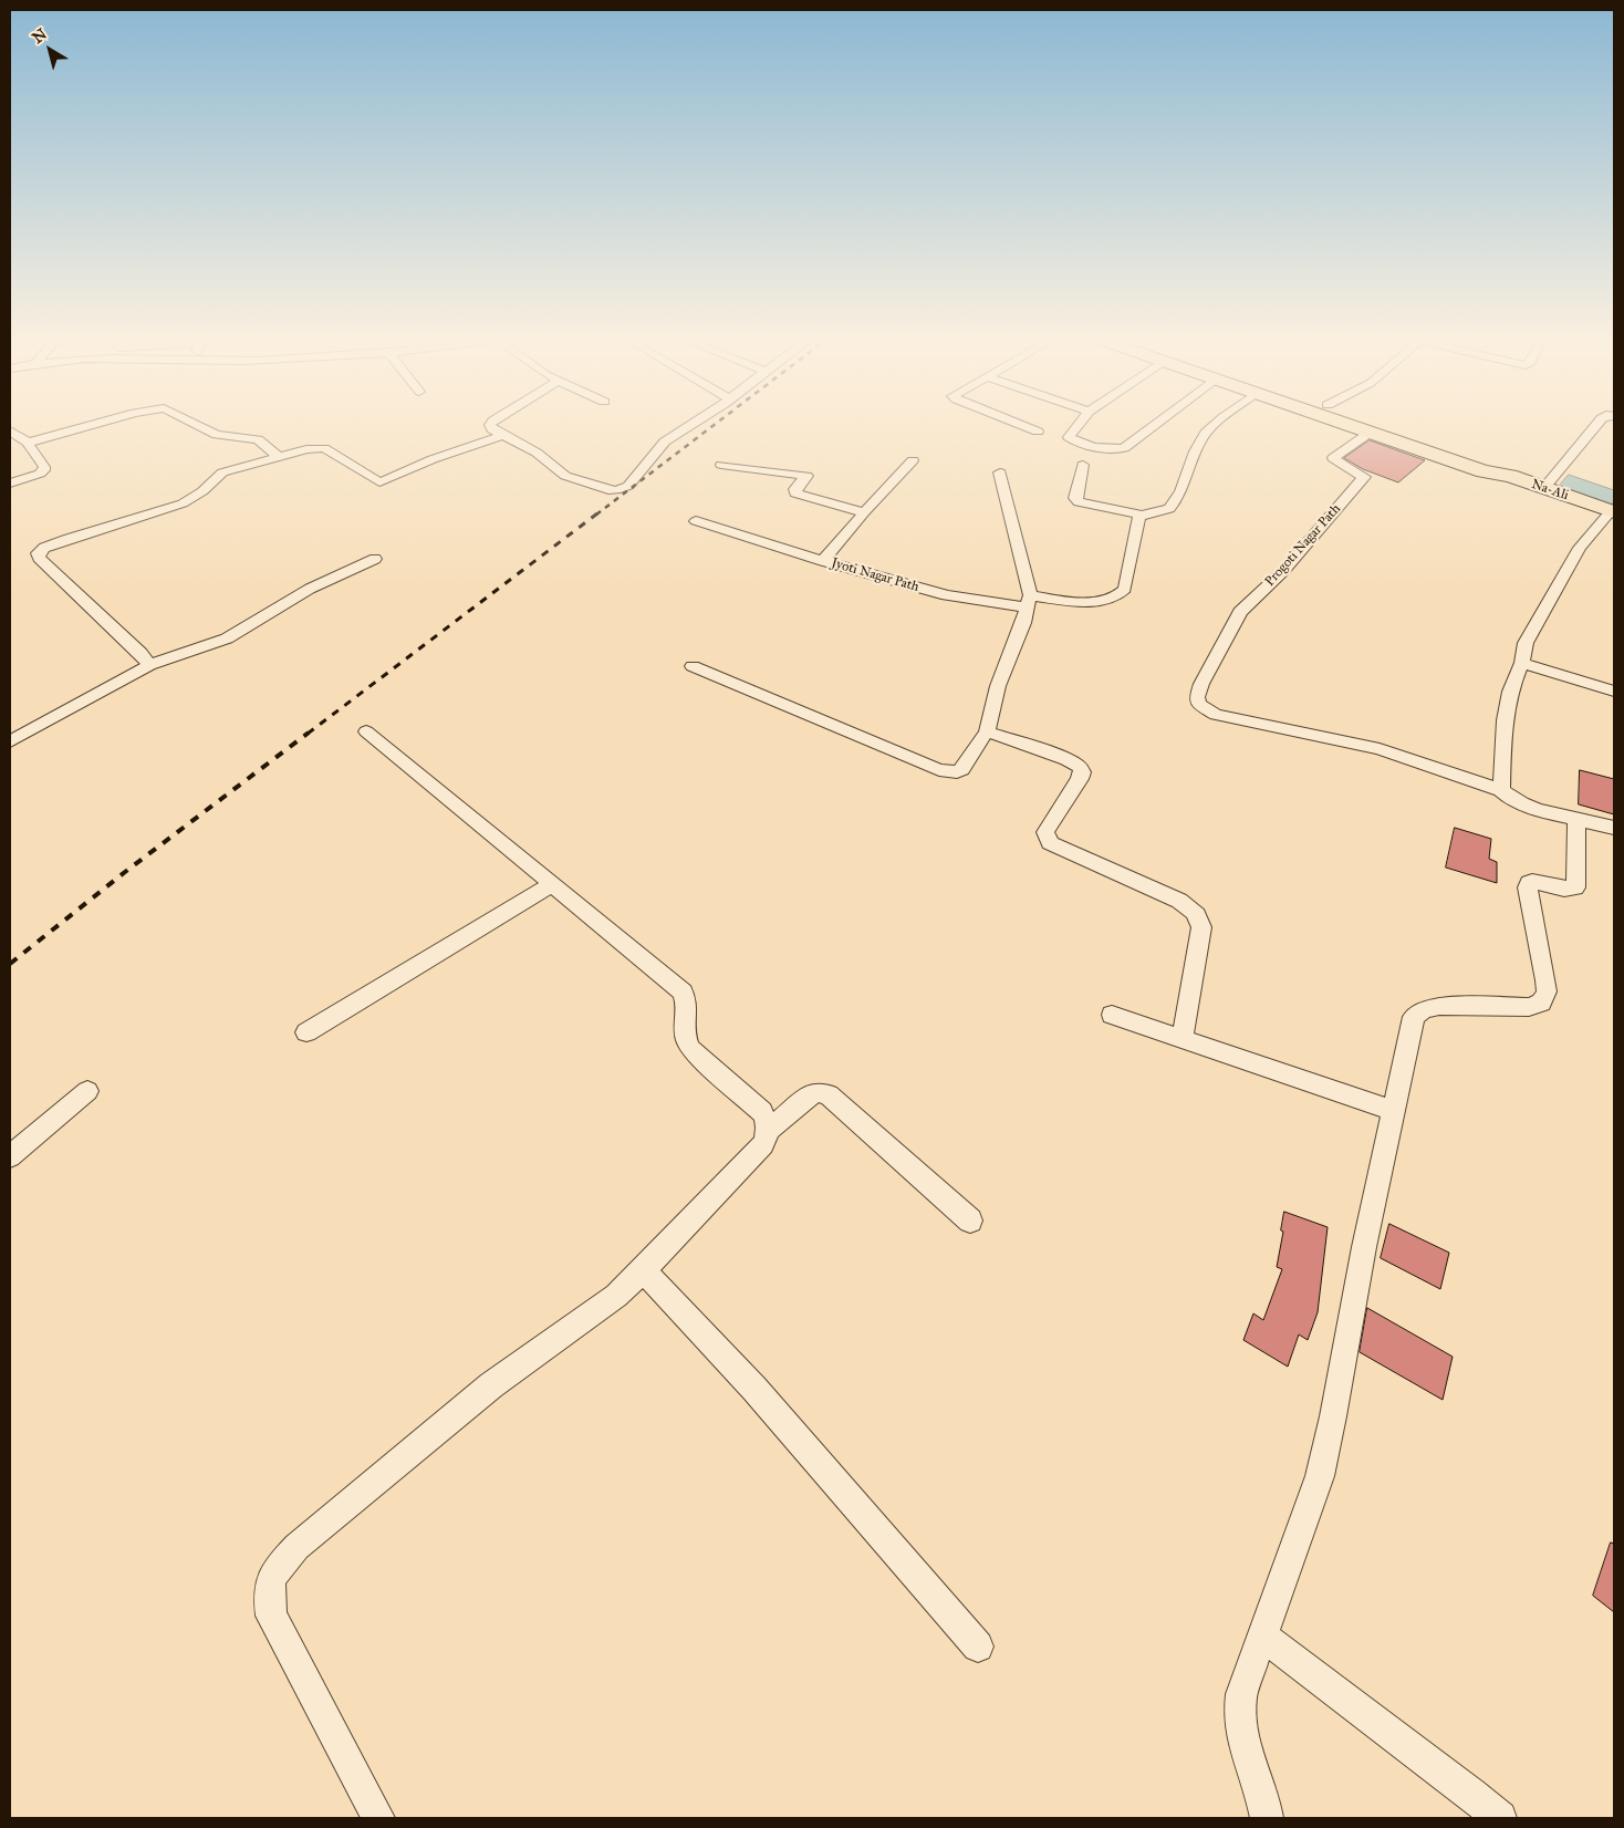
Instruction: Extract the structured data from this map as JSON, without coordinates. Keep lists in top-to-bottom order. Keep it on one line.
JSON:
{"streets":{"main road":["Na-Ali"],"street":["Progoti Nagar Path","Jyoti Nagar Path"]},"crossings":[["Na-Ali","Progoti Nagar Path"]],"north":"top left"}
